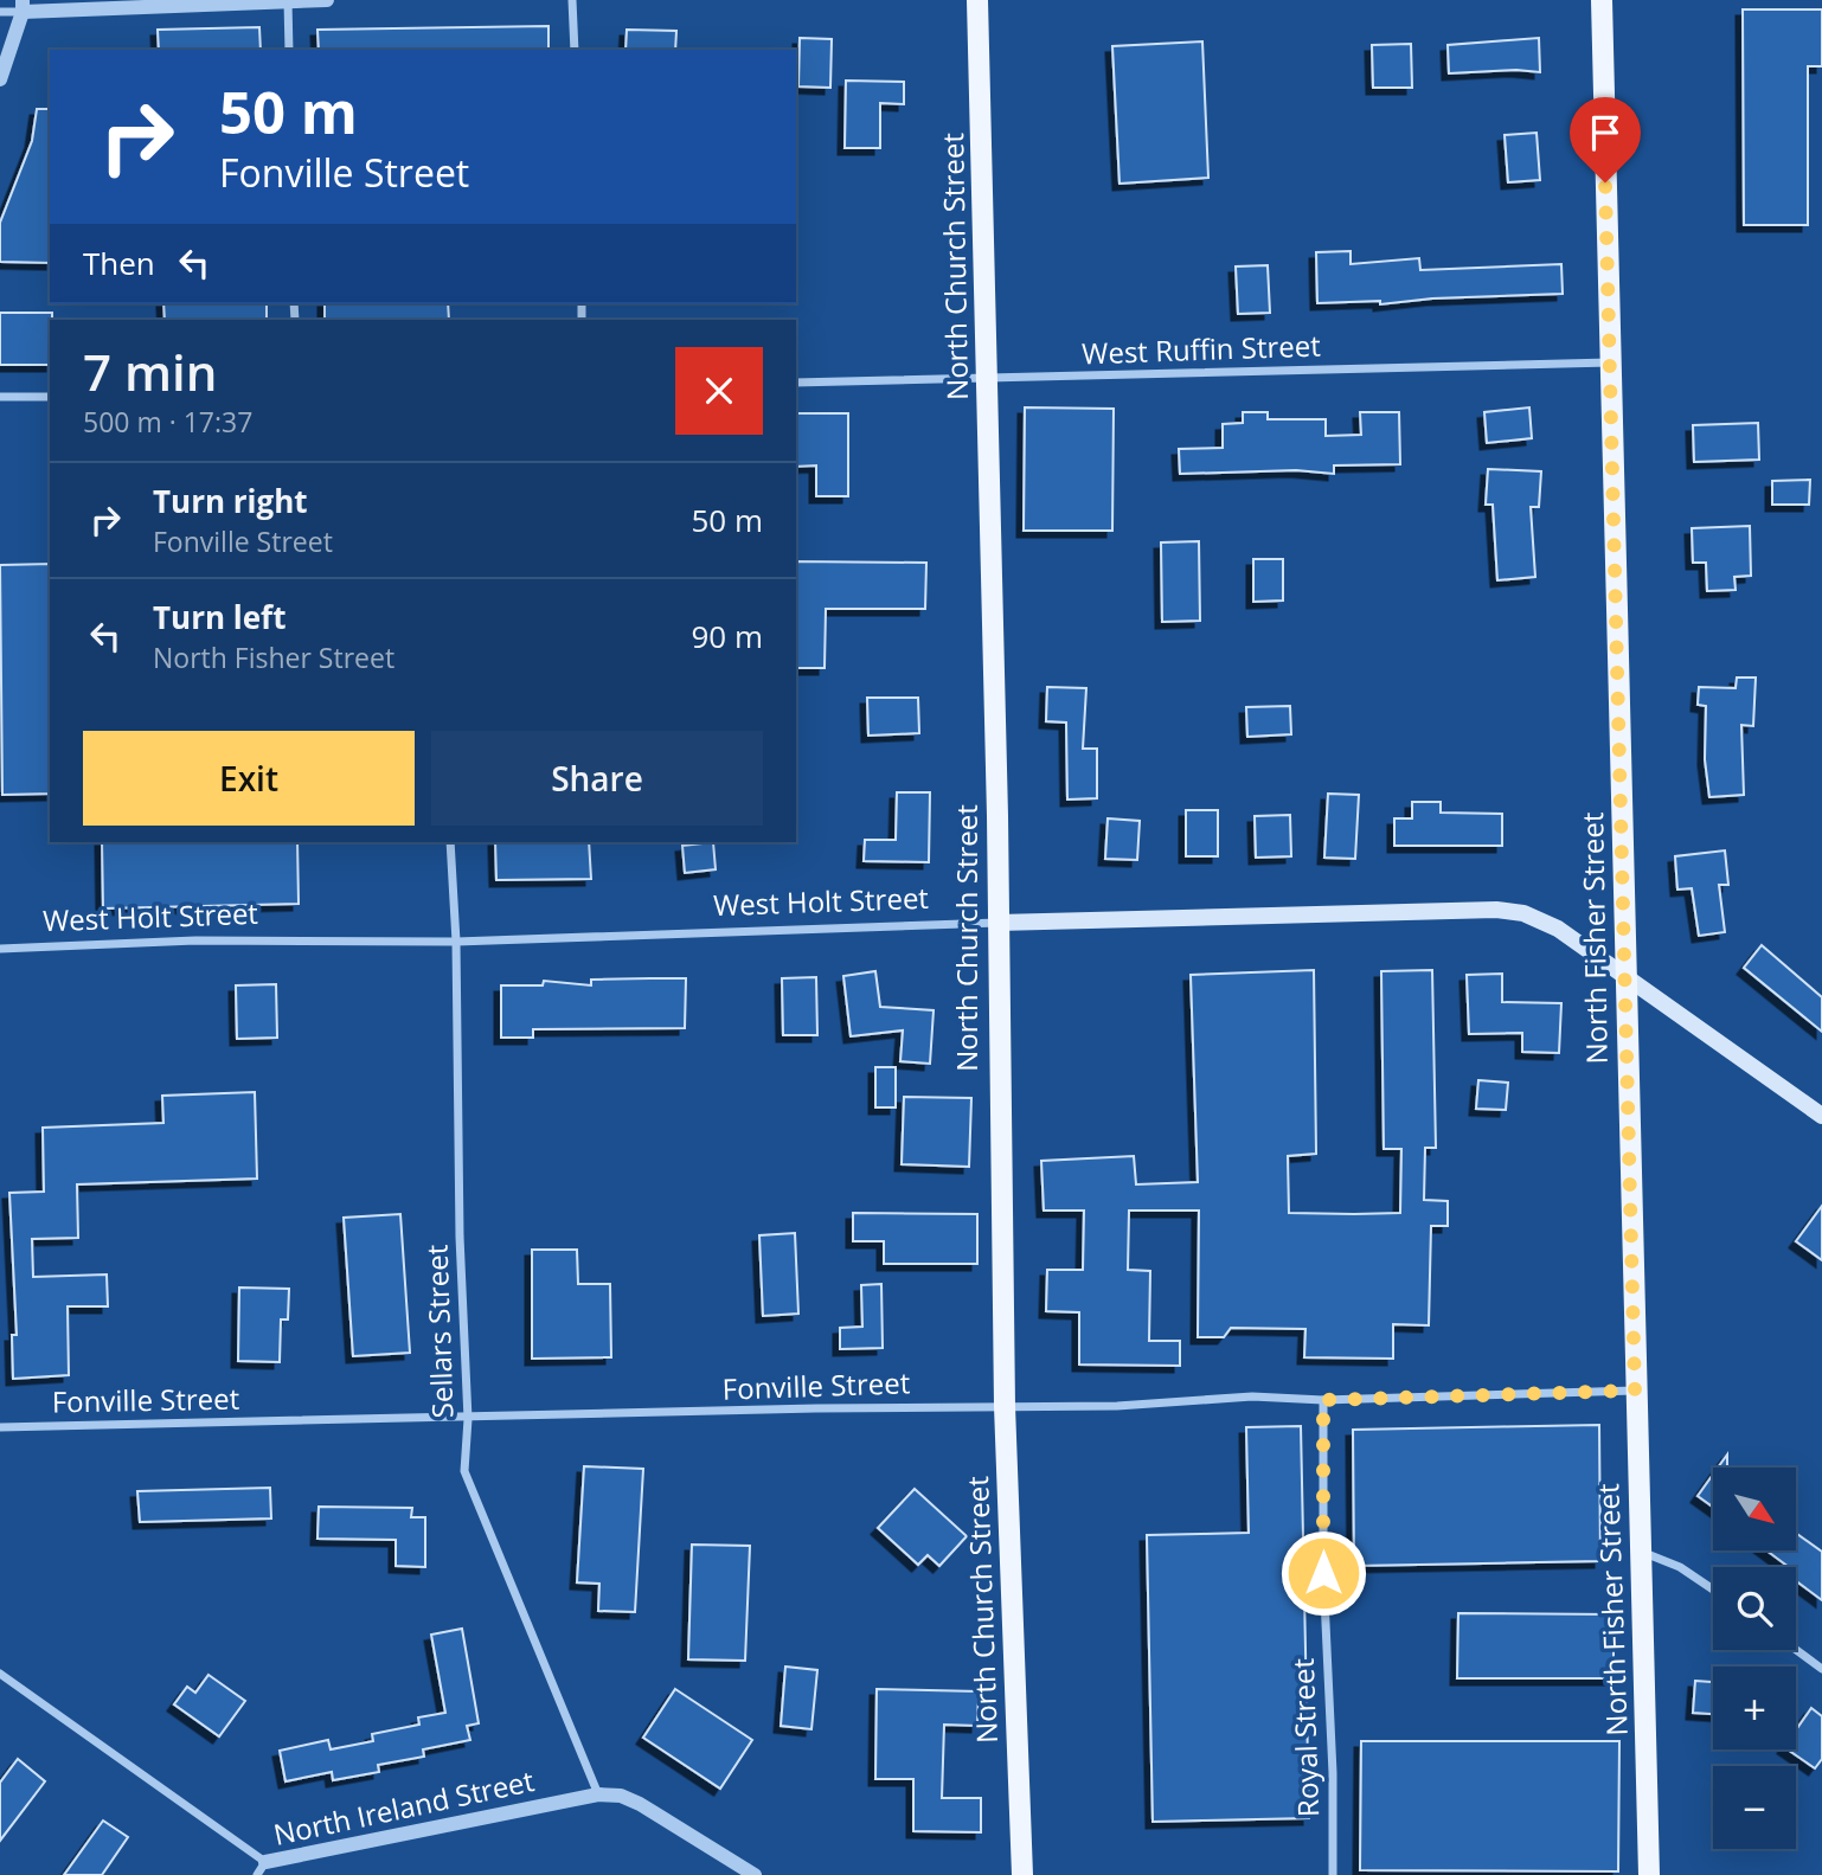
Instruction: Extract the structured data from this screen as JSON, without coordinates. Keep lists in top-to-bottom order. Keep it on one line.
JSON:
{"streets":{"main road":["North Church Street","West Holt Street","North Fisher Street"],"street":["West Ruffin Street","Sellars Street","Fonville Street","Royal Street","North Ireland Street"]},"crossings":[["North Church Street","West Ruffin Street"],["North Church Street","West Holt Street"],["North Church Street","Fonville Street"],["West Ruffin Street","North Fisher Street"],["West Holt Street","North Fisher Street"],["West Holt Street","Sellars Street"],["North Fisher Street","Fonville Street"],["Sellars Street","Fonville Street"],["Sellars Street","North Ireland Street"],["Fonville Street","Royal Street"]],"north":"bottom right","page":{"turn":["50 m","Fonville Street"],"then":"Then","heading":["7 min","500 m · 17:37"],"list":[{"name":"Turn right","note":"Fonville Street","value":"50 m"},{"name":"Turn left","note":"North Fisher Street","value":"90 m"}],"buttons":["Exit","Share"],"map_buttons":["+","−"]}}
